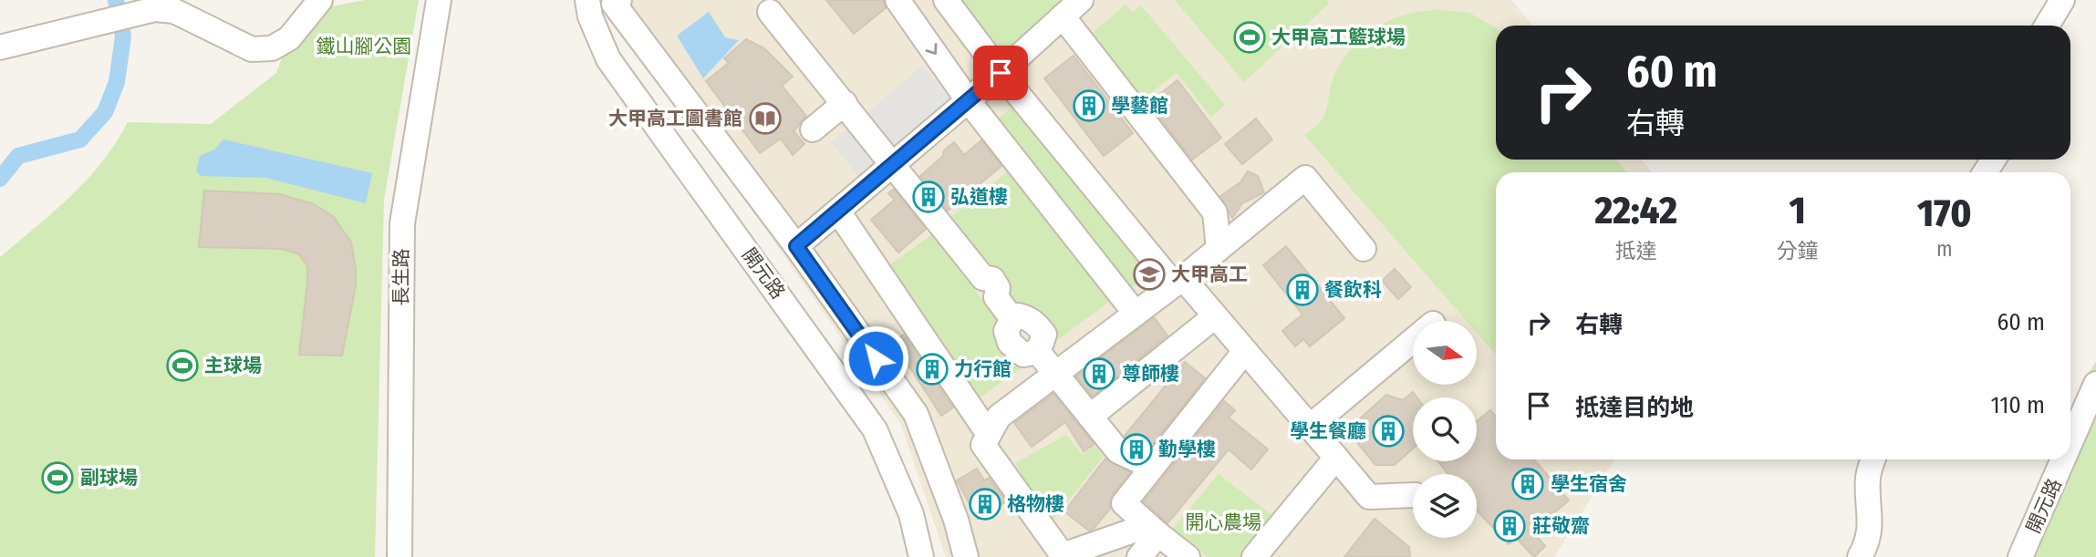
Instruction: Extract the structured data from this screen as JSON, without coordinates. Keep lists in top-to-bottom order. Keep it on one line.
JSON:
{"streets":{"street":["開元路","長生路"]},"parks":["鐵山腳公園","開心農場"],"places":{"sports":["大甲高工籃球場","主球場","副球場"],"building":["學藝館","弘道樓","餐飲科","力行館","尊師樓","學生餐廳","勤學樓","學生宿舍","格物樓","莊敬齋"],"library":["大甲高工圖書館"],"school or university":["大甲高工"]},"north":"right","page":{"turn":["60 m","右轉"],"eta":["22:42","抵達","1","分鐘","170","m"],"list":[{"name":"右轉","value":"60 m"},{"name":"抵達目的地","value":"110 m"}]}}
